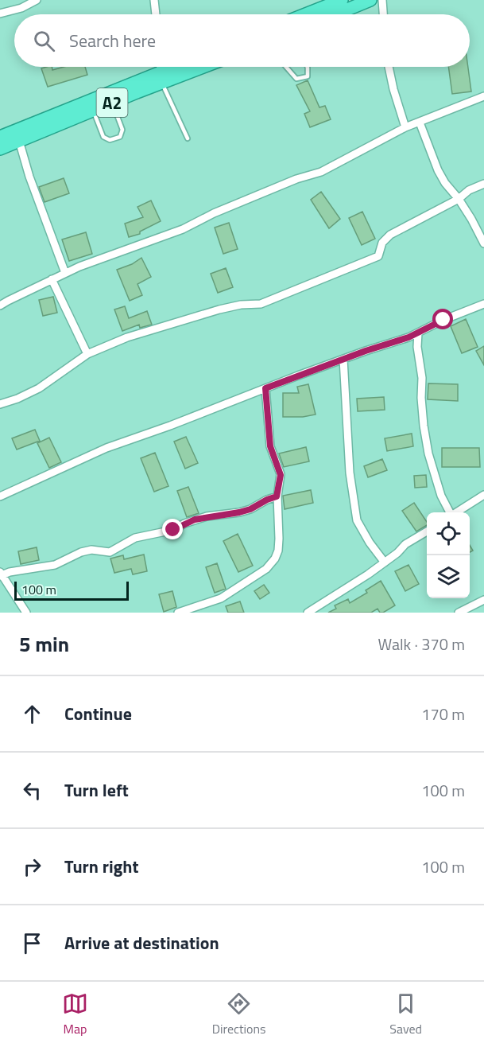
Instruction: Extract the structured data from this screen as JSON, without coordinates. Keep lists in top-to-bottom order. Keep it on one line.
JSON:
{"streets":{"highway":["A2"]},"scale_bar":"100 m","page":{"search":"Search here","scale":"100 m","heading":["5 min","Walk · 370 m"],"list":[["Continue","170 m"],["Turn left","100 m"],["Turn right","100 m"],"Arrive at destination"],"nav":["Map","Directions","Saved"]}}
